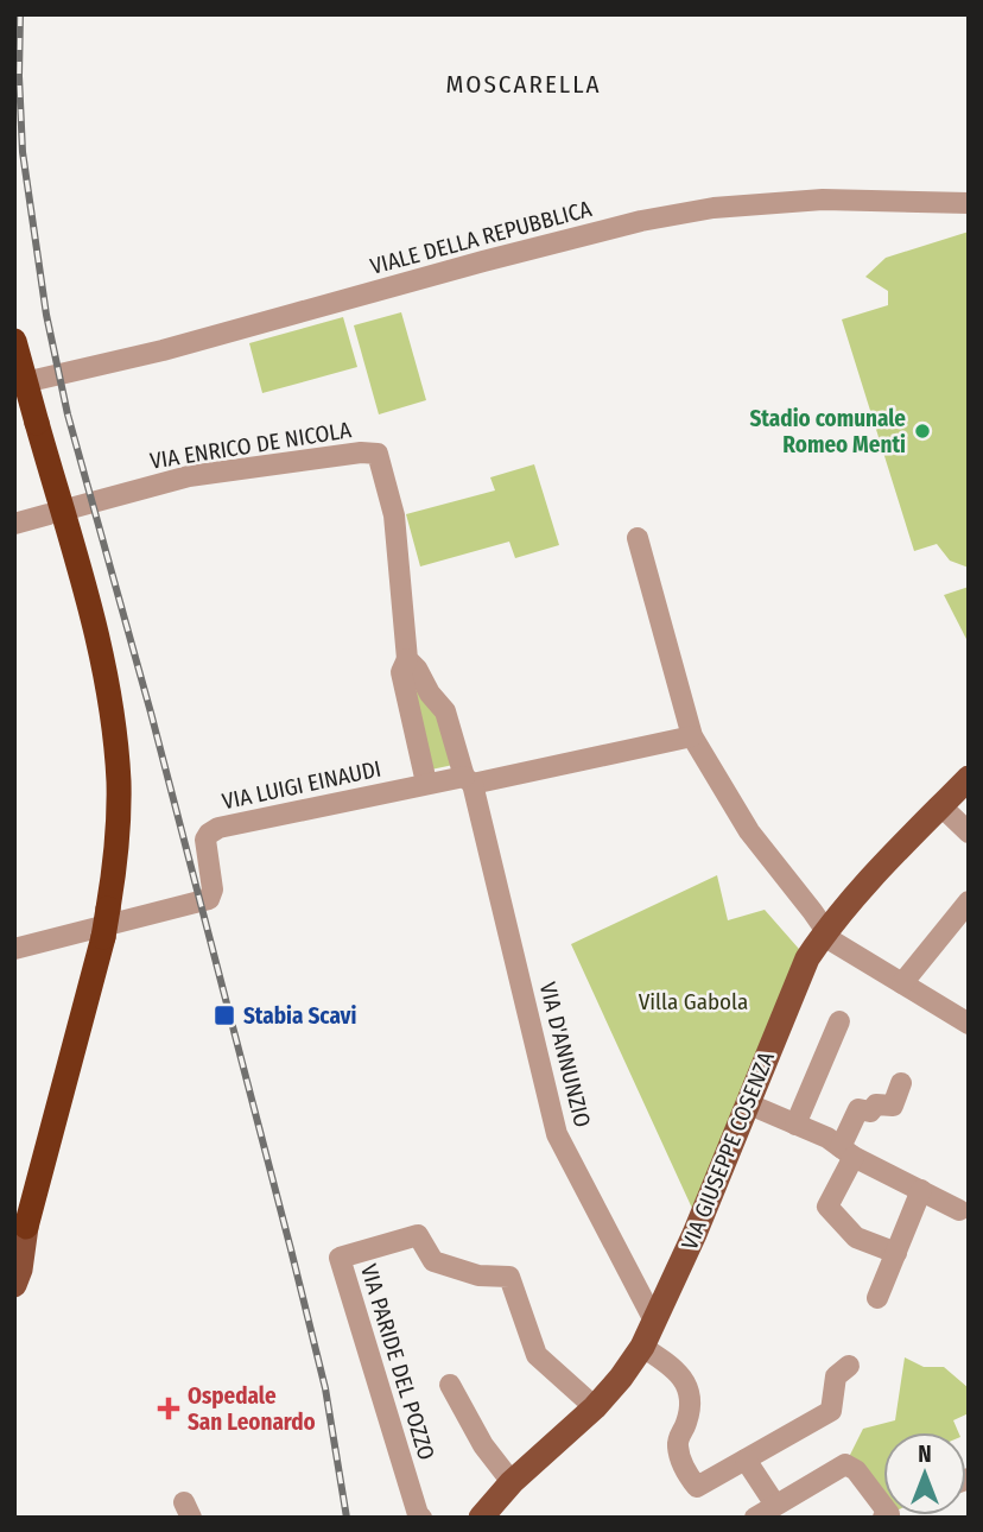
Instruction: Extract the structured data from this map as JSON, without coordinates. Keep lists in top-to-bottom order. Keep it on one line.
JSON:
{"streets":{"main road":["VIA GIUSEPPE COSENZA"],"street":["VIALE DELLA REPUBBLICA","VIA ENRICO DE NICOLA","VIA LUIGI EINAUDI","VIA D'ANNUNZIO","VIA PARIDE DEL POZZO"]},"crossings":[["VIA ENRICO DE NICOLA","VIA LUIGI EINAUDI"],["VIA D'ANNUNZIO","VIA GIUSEPPE COSENZA"],["VIA GIUSEPPE COSENZA","VIA PARIDE DEL POZZO"]],"districts":["MOSCARELLA"],"parks":["Villa Gabola"],"places":{"other":["Stadio comunale Romeo Menti"],"transit":["Stabia Scavi"],"health":["Ospedale San Leonardo"]},"north":"top"}
